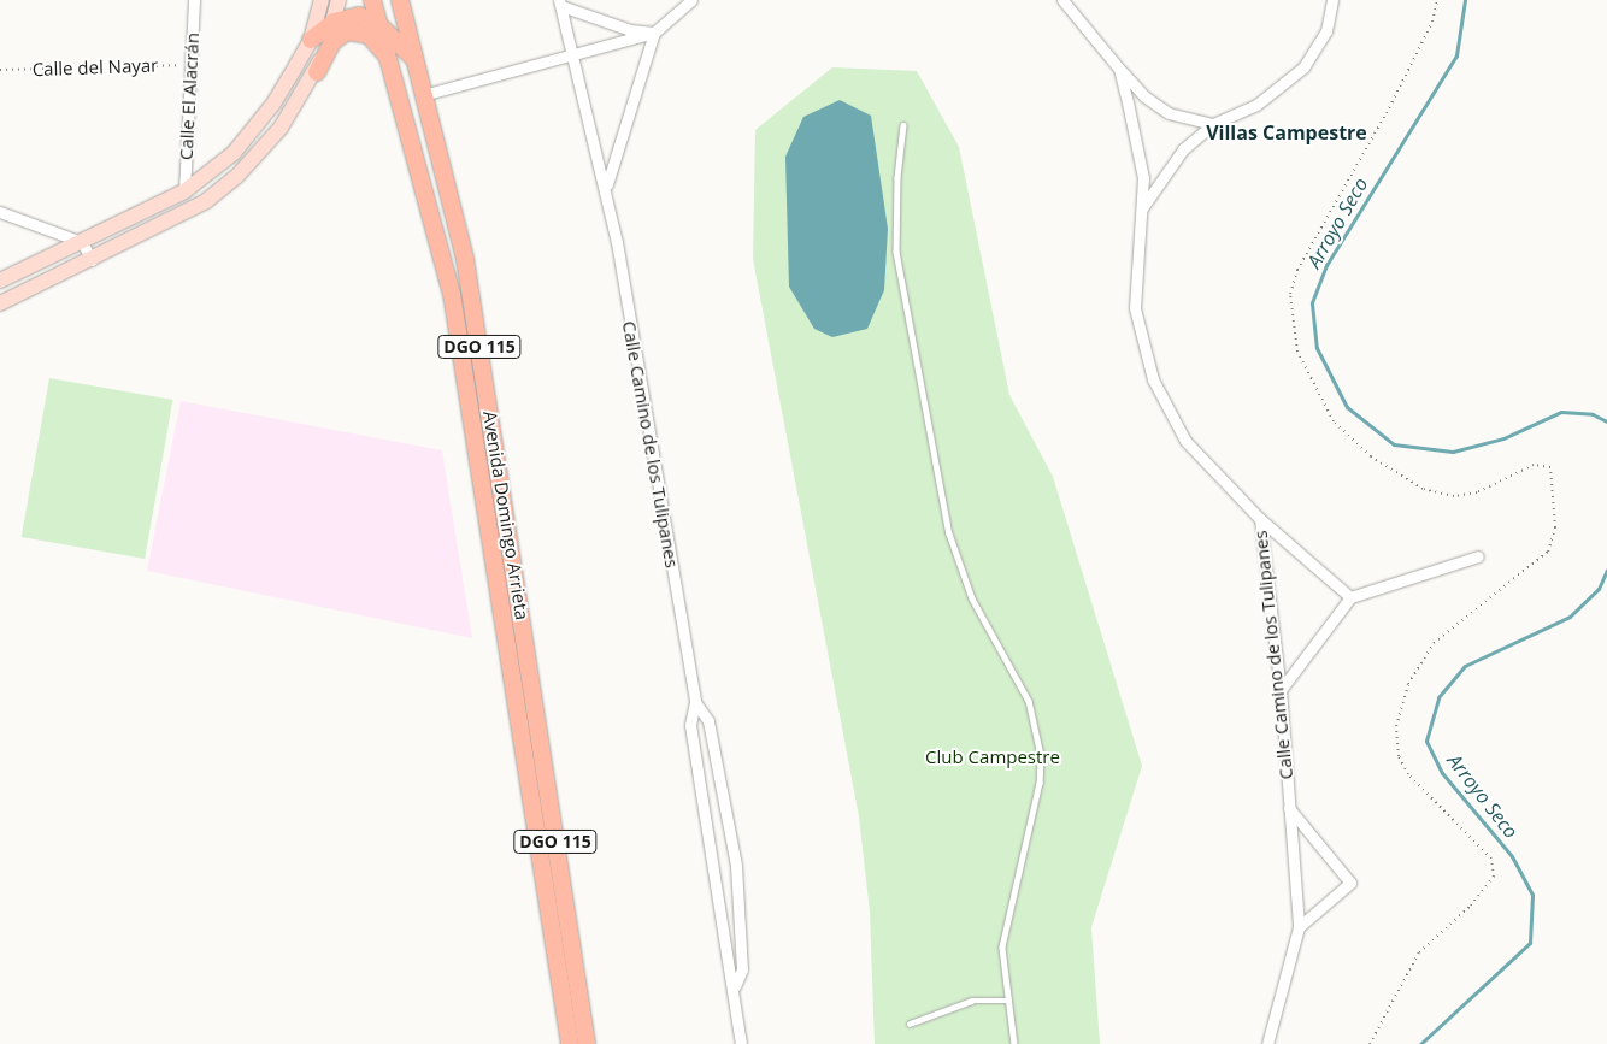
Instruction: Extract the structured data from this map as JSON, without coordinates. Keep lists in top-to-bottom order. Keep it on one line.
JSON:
{"streets":{"main road":["DGO 115","Avenida Domingo Arrieta"],"street":["Calle El Alacrán","Calle Camino de los Tulipanes"],"path":["Calle del Nayar"]},"crossings":[["Calle del Nayar","Calle El Alacrán"]],"districts":["Villas Campestre"],"water":["Arroyo Seco"],"parks":["Club Campestre"]}
